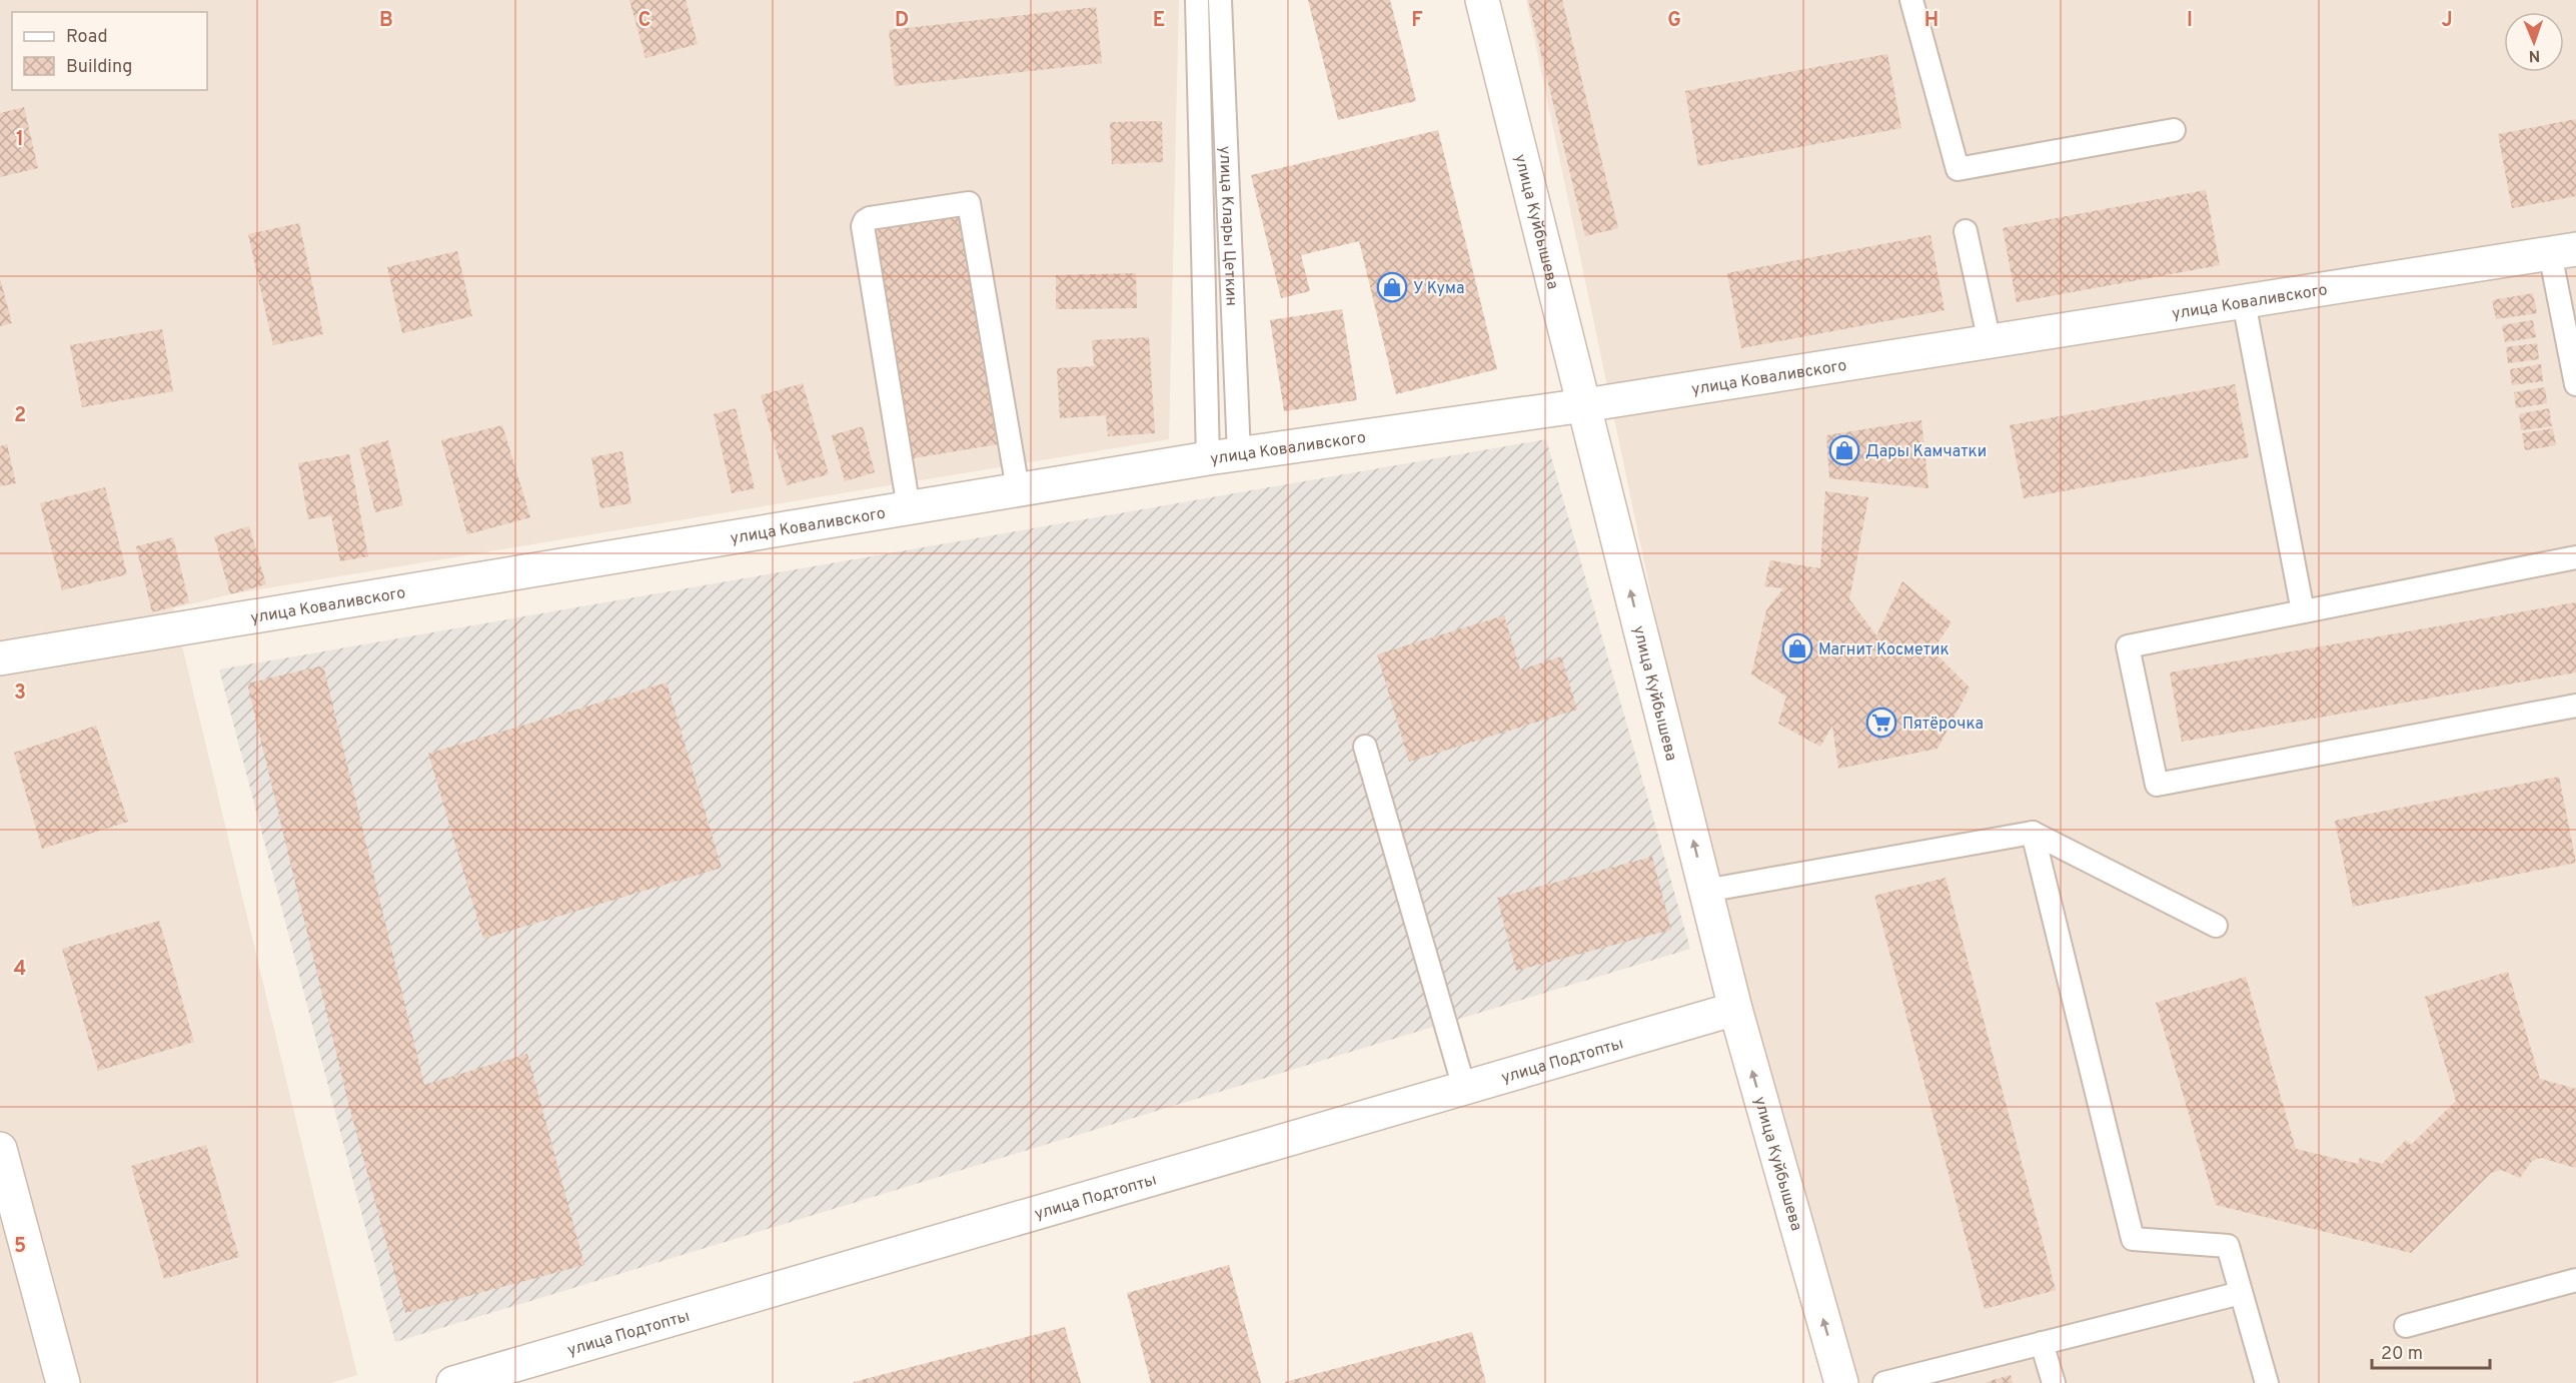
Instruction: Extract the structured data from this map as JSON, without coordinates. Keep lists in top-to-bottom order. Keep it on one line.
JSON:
{"streets":{"street":["улица Куйбышева","улица Коваливского","улица Подтопты"],"lane":["улица Клары Цеткин"]},"crossings":[["улица Куйбышева","улица Коваливского"],["улица Куйбышева","улица Подтопты"],["улица Клары Цеткин","улица Коваливского"]],"one_way":["улица Куйбышева"],"places":{"shop":["У Кума","Дары Камчатки","Магнит Косметик"],"supermarket":["Пятёрочка"]},"legend":["Road","Building"],"scale_bar":"20 m","north":"bottom","grid":{"columns":["B","C","D","E","F","G","H","I","J"],"rows":["1","2","3","4","5"]}}
